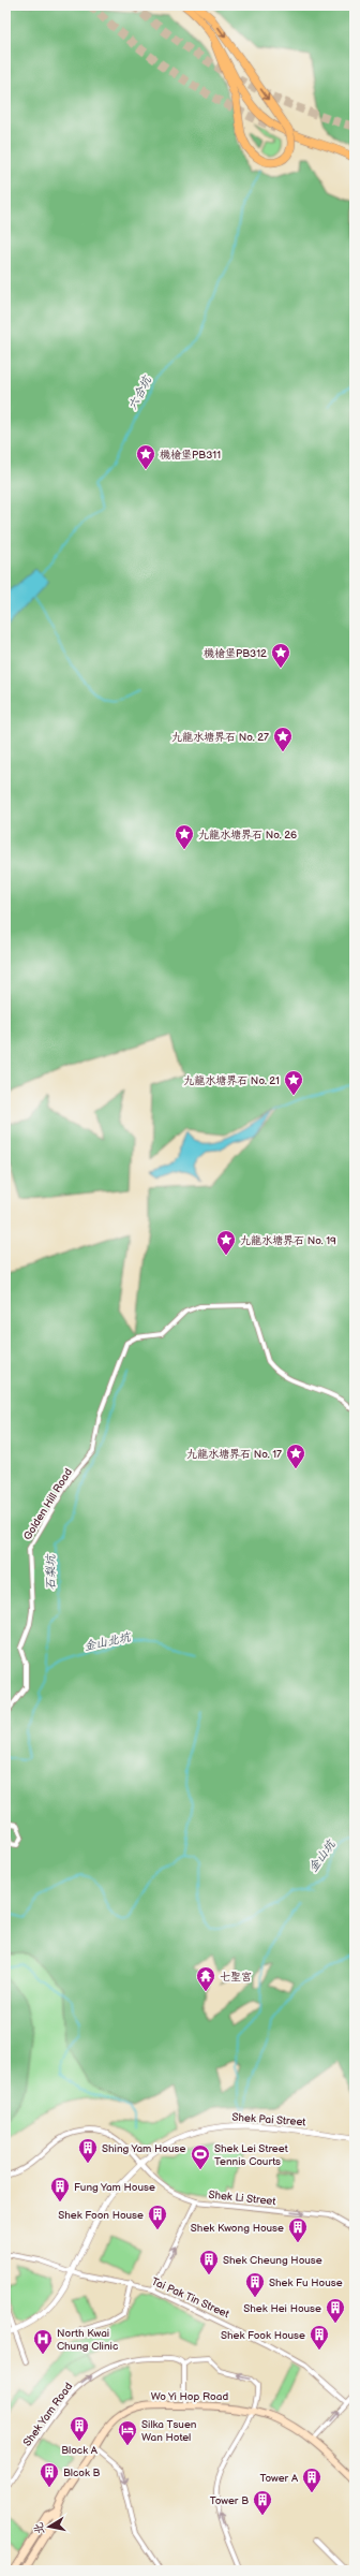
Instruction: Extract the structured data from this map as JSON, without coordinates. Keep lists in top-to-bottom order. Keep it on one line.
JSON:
{"streets":{"main road":["Wo Yi Hop Road"],"street":["Golden Hill Road","Shek Pai Street","Shek Li Street","Tai Pak Tin Street","Shek Yam Road"]},"crossings":[["Shek Pai Street","Tai Pak Tin Street"],["Shek Li Street","Tai Pak Tin Street"]],"one_way":["Shek Li Street","Shek Yam Road"],"water":["六合坑","石梨坑","金山北坑","金山坑"],"places":{"place":["機槍堡PB311","機槍堡PB312","九龍水塘界石 No. 27","九龍水塘界石 No. 26","九龍水塘界石 No. 21","九龍水塘界石 No. 19","九龍水塘界石 No. 17"],"temple":["七聖宮"],"building":["Shing Yam House","Fung Yam House","Shek Foon House","Shek Kwong House","Shek Cheung House","Shek Fu House","Shek Hei House","Shek Fook House","Block A","Blcok B","Tower A","Tower B"],"sports":["Shek Lei Street Tennis Courts"],"hospital":["North Kwai Chung Clinic"],"hotel":["Silka Tsuen Wan Hotel"]},"north":"left"}
